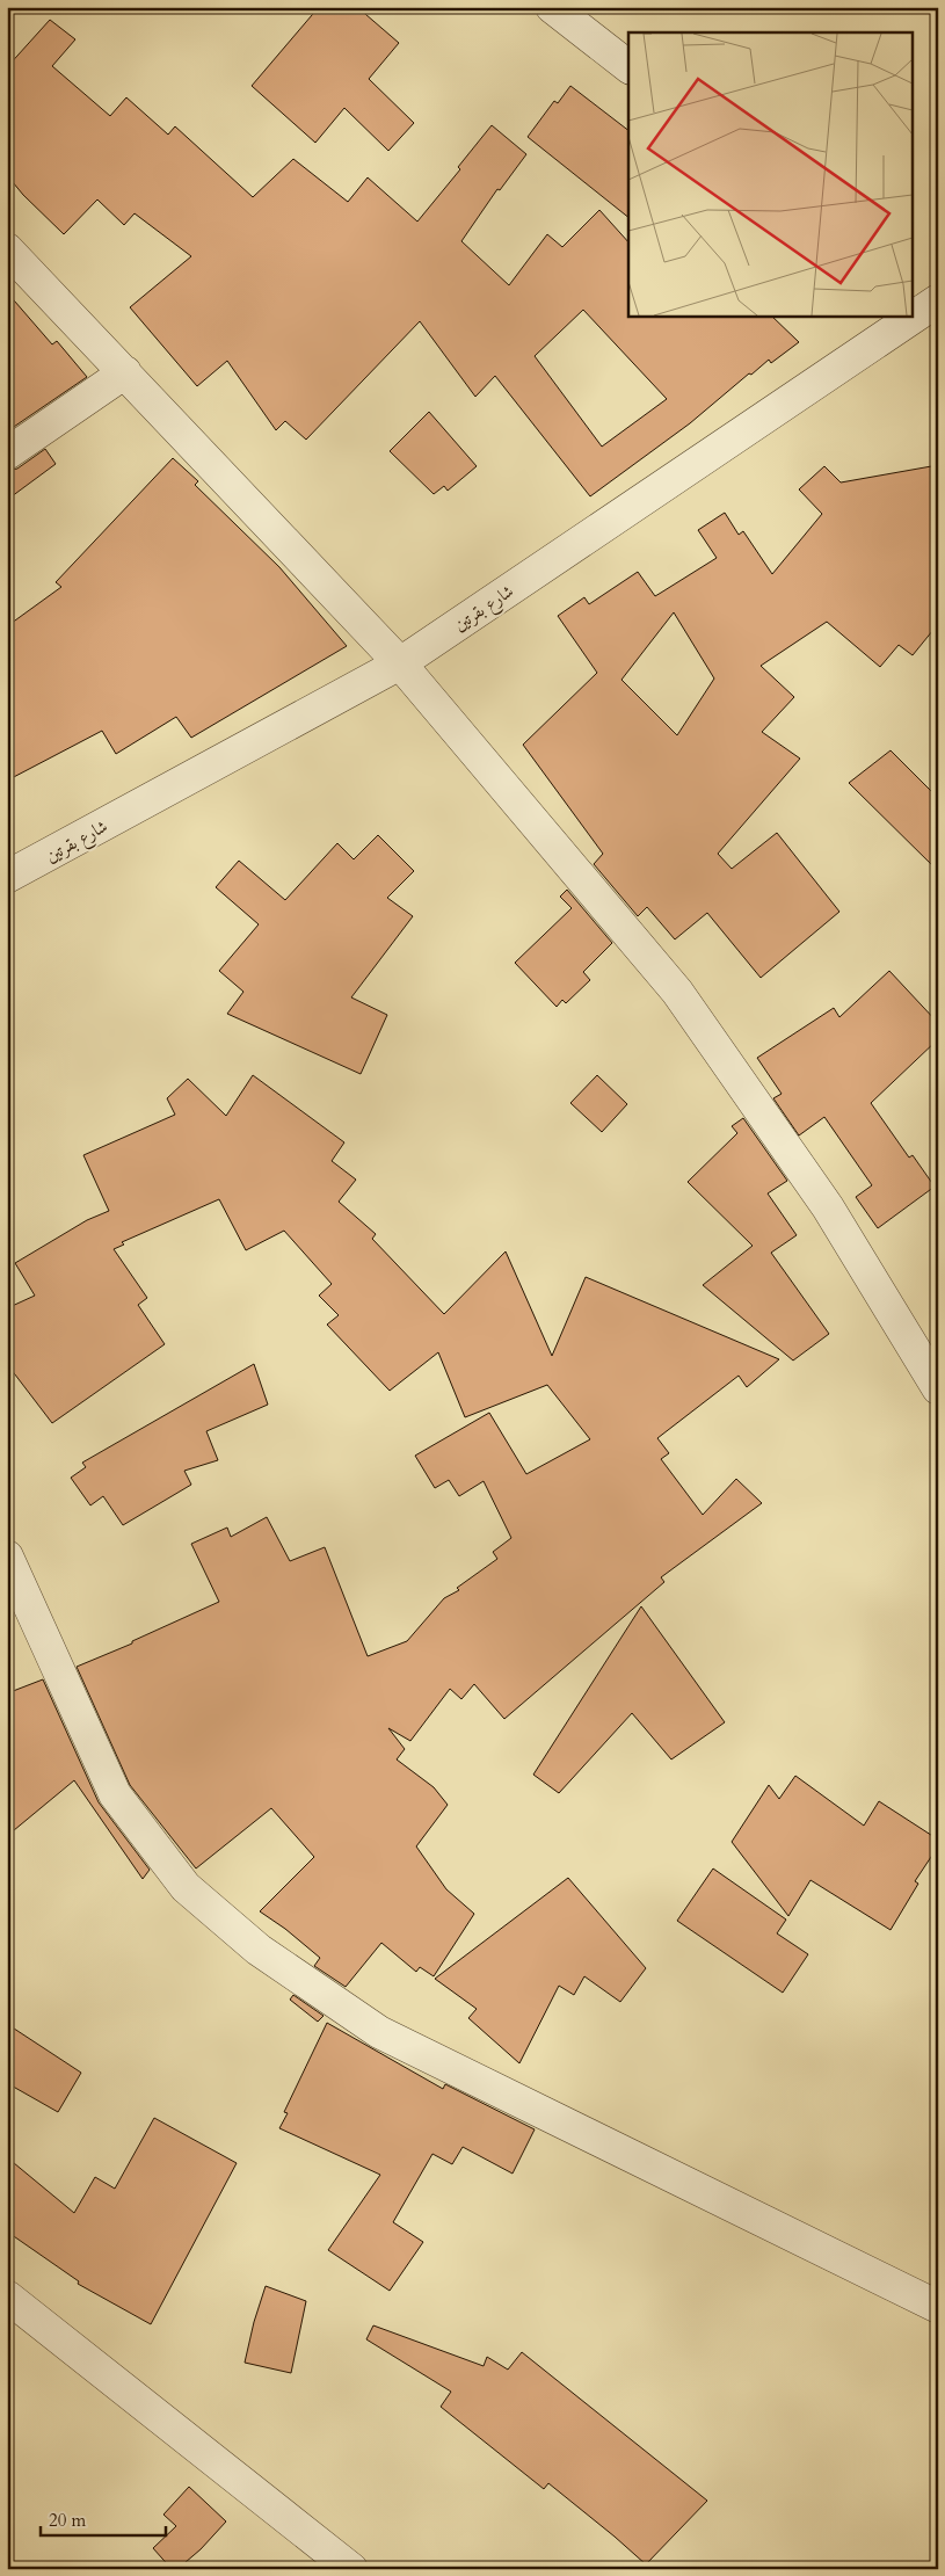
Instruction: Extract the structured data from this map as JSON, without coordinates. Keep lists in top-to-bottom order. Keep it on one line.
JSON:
{"streets":{"street":["شارع بقرتين"]},"scale_bar":"20 m"}
